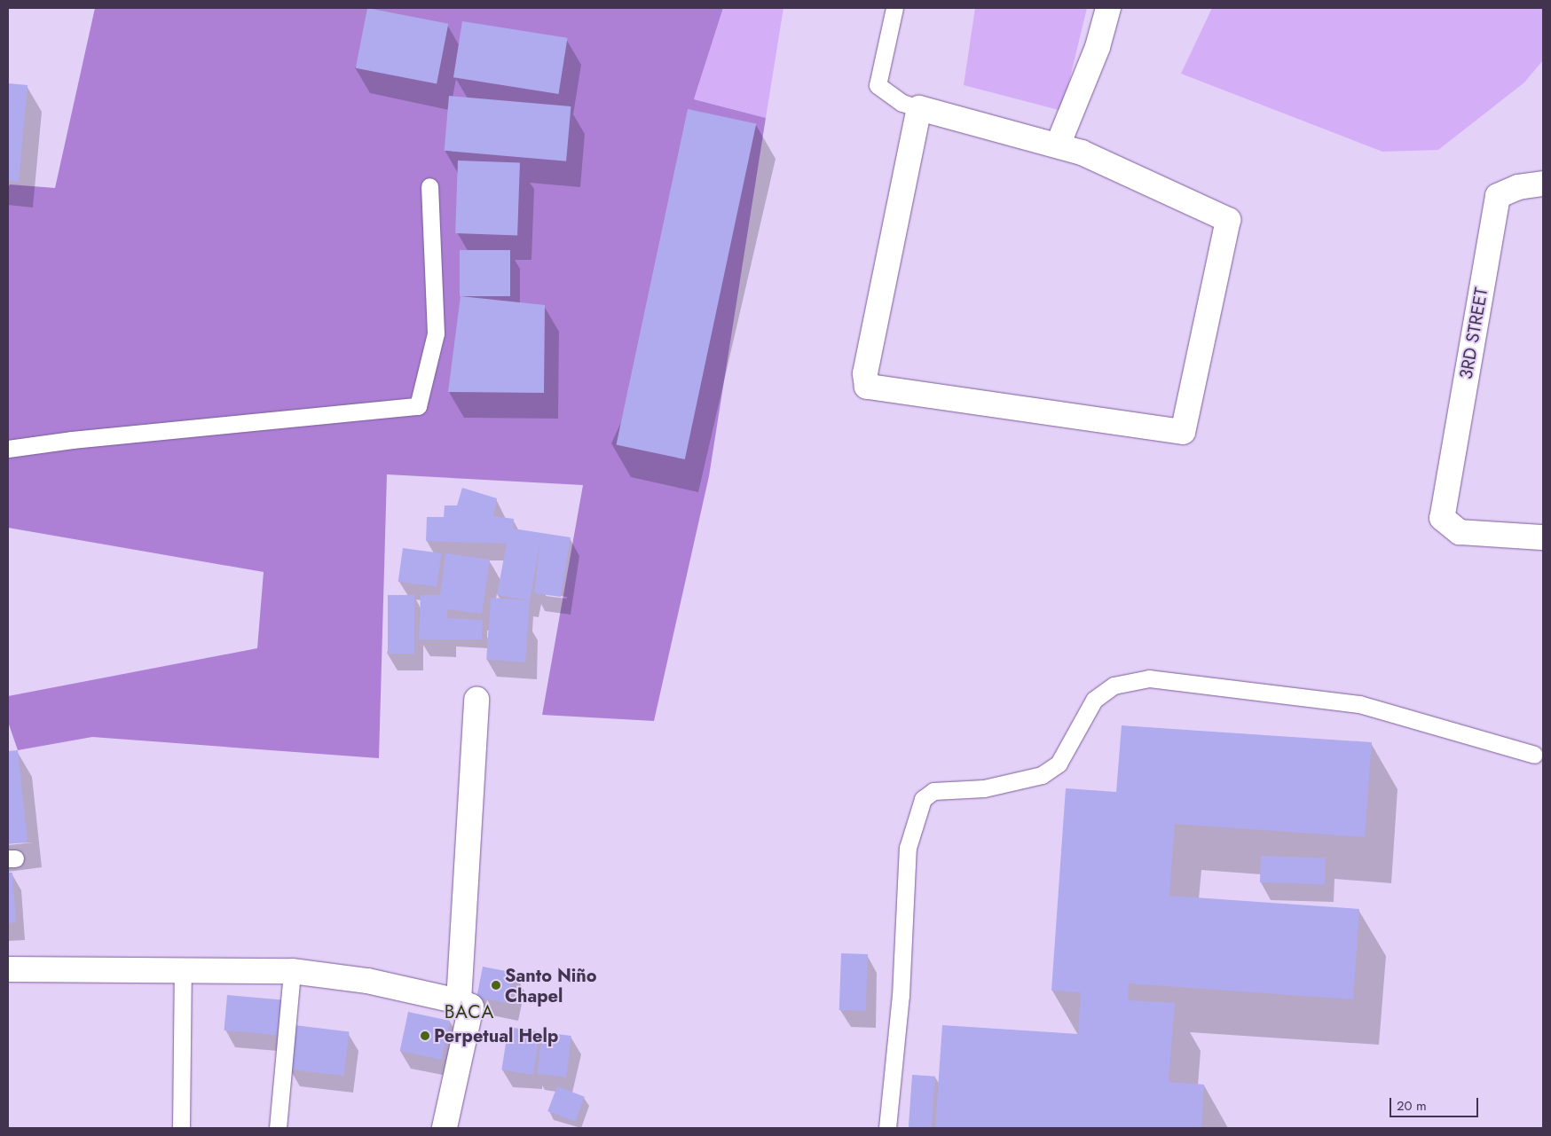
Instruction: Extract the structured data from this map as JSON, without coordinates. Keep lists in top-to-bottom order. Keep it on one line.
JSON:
{"streets":{"street":["3RD STREET"]},"districts":["BACA"],"places":["Santo Niño Chapel","Perpetual Help"],"scale_bar":"20 m"}
